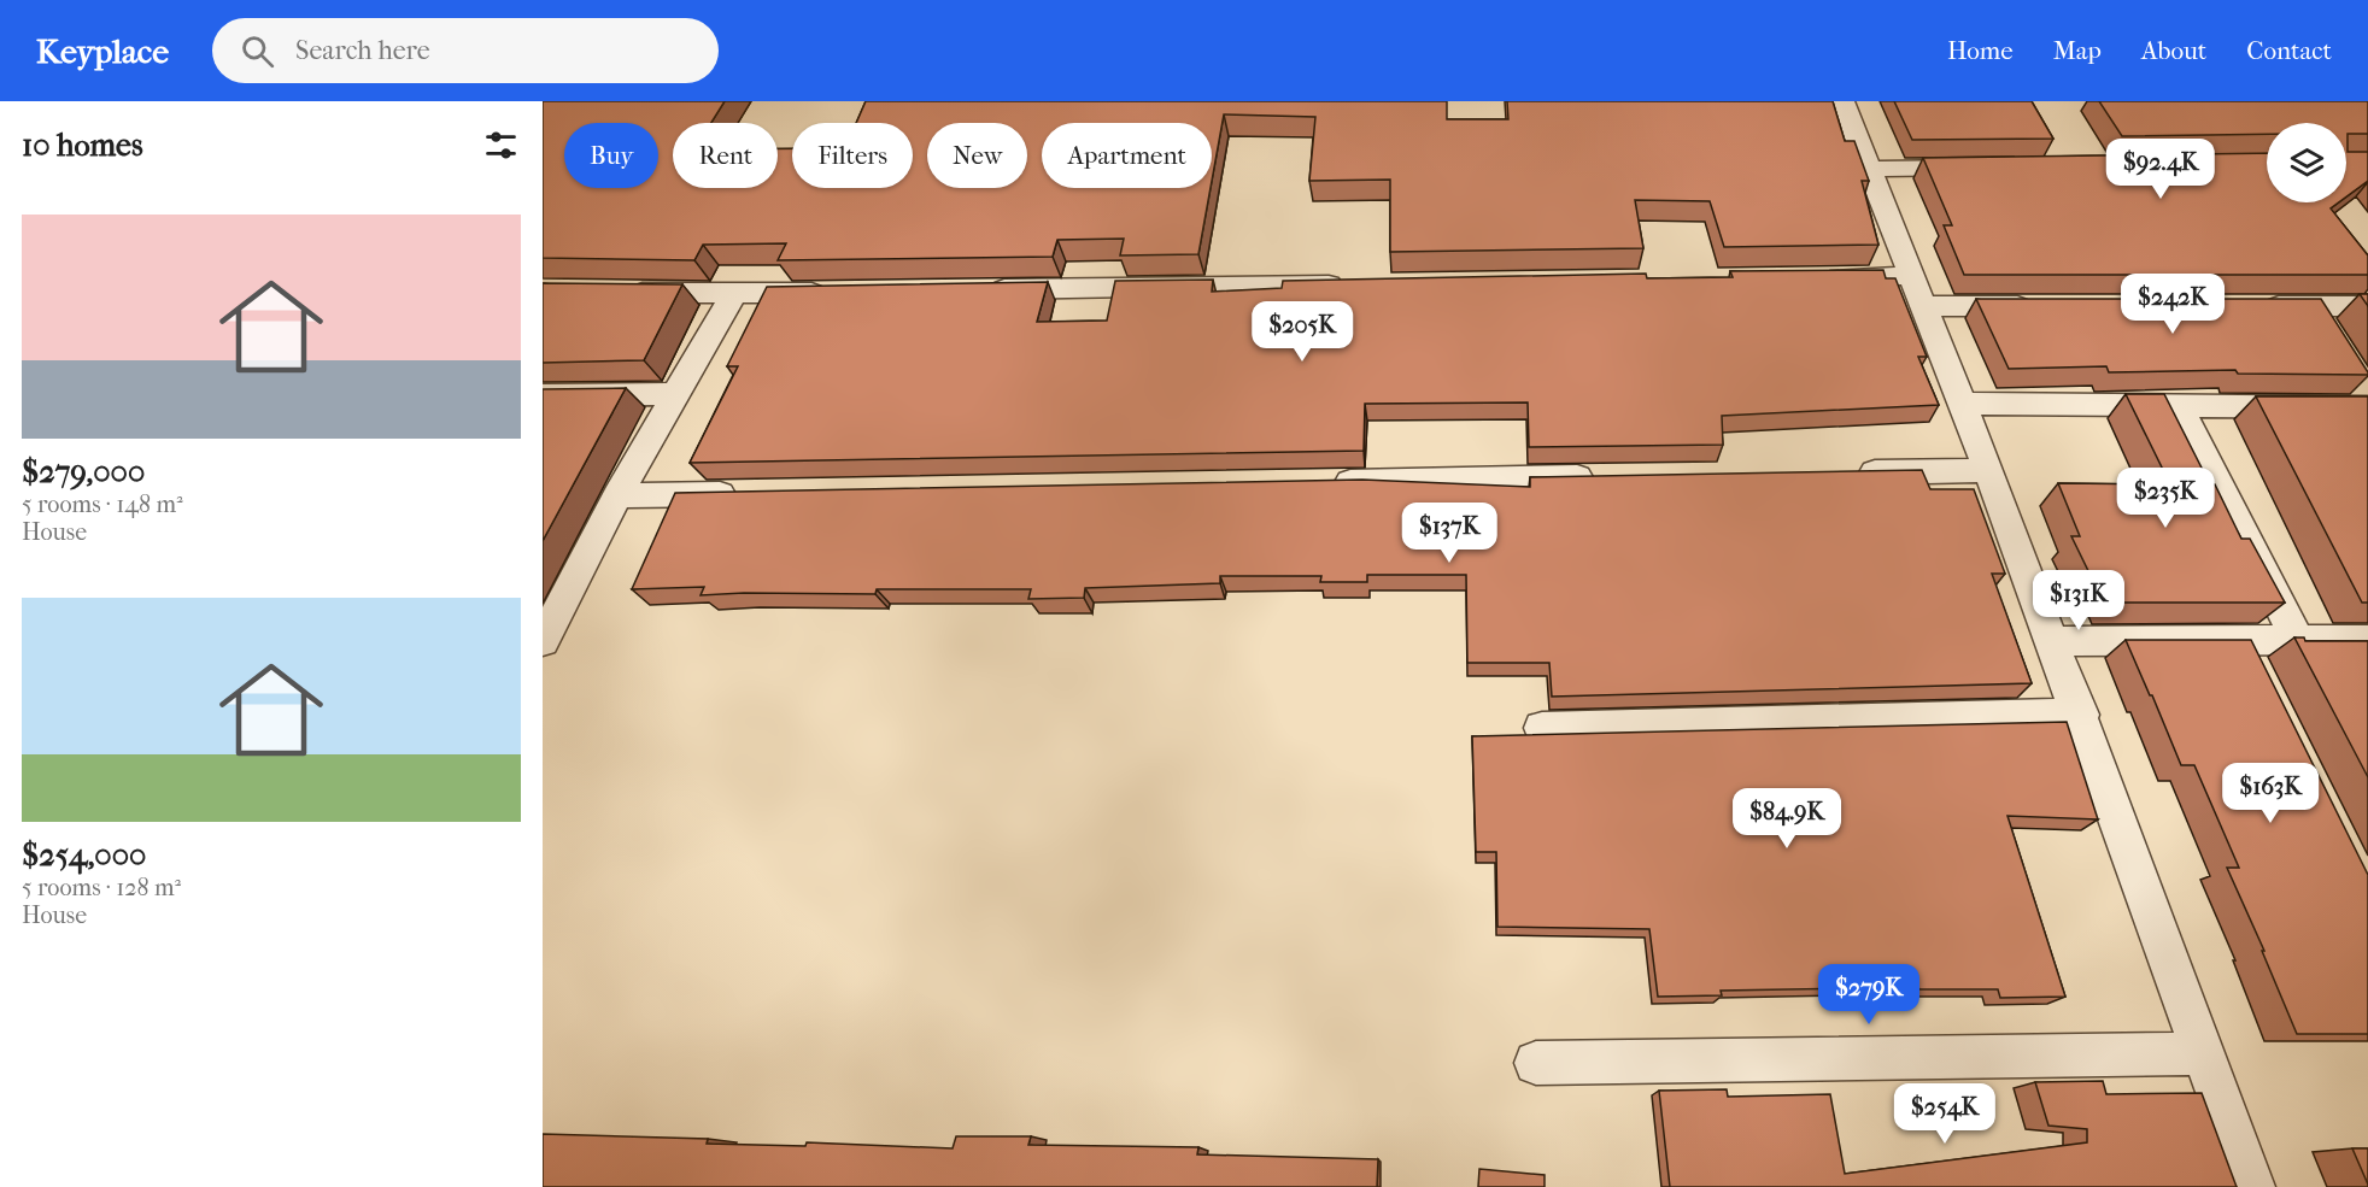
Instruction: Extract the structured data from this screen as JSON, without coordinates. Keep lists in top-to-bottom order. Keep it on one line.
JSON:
{"page":{"header":"Keyplace","search":"Search here","nav":["Home","Map","About","Contact"],"heading":"10 homes","chip":["Buy","Rent","Filters","New","Apartment"],"price":["$92.4K","$242K","$205K","$235K","$137K","$131K","$163K","$84.9K","$279K","$254K"],"list":[{"name":"$279,000","note":"5 rooms · 148 m² · House"},{"name":"$254,000","note":"5 rooms · 128 m² · House"}]}}
